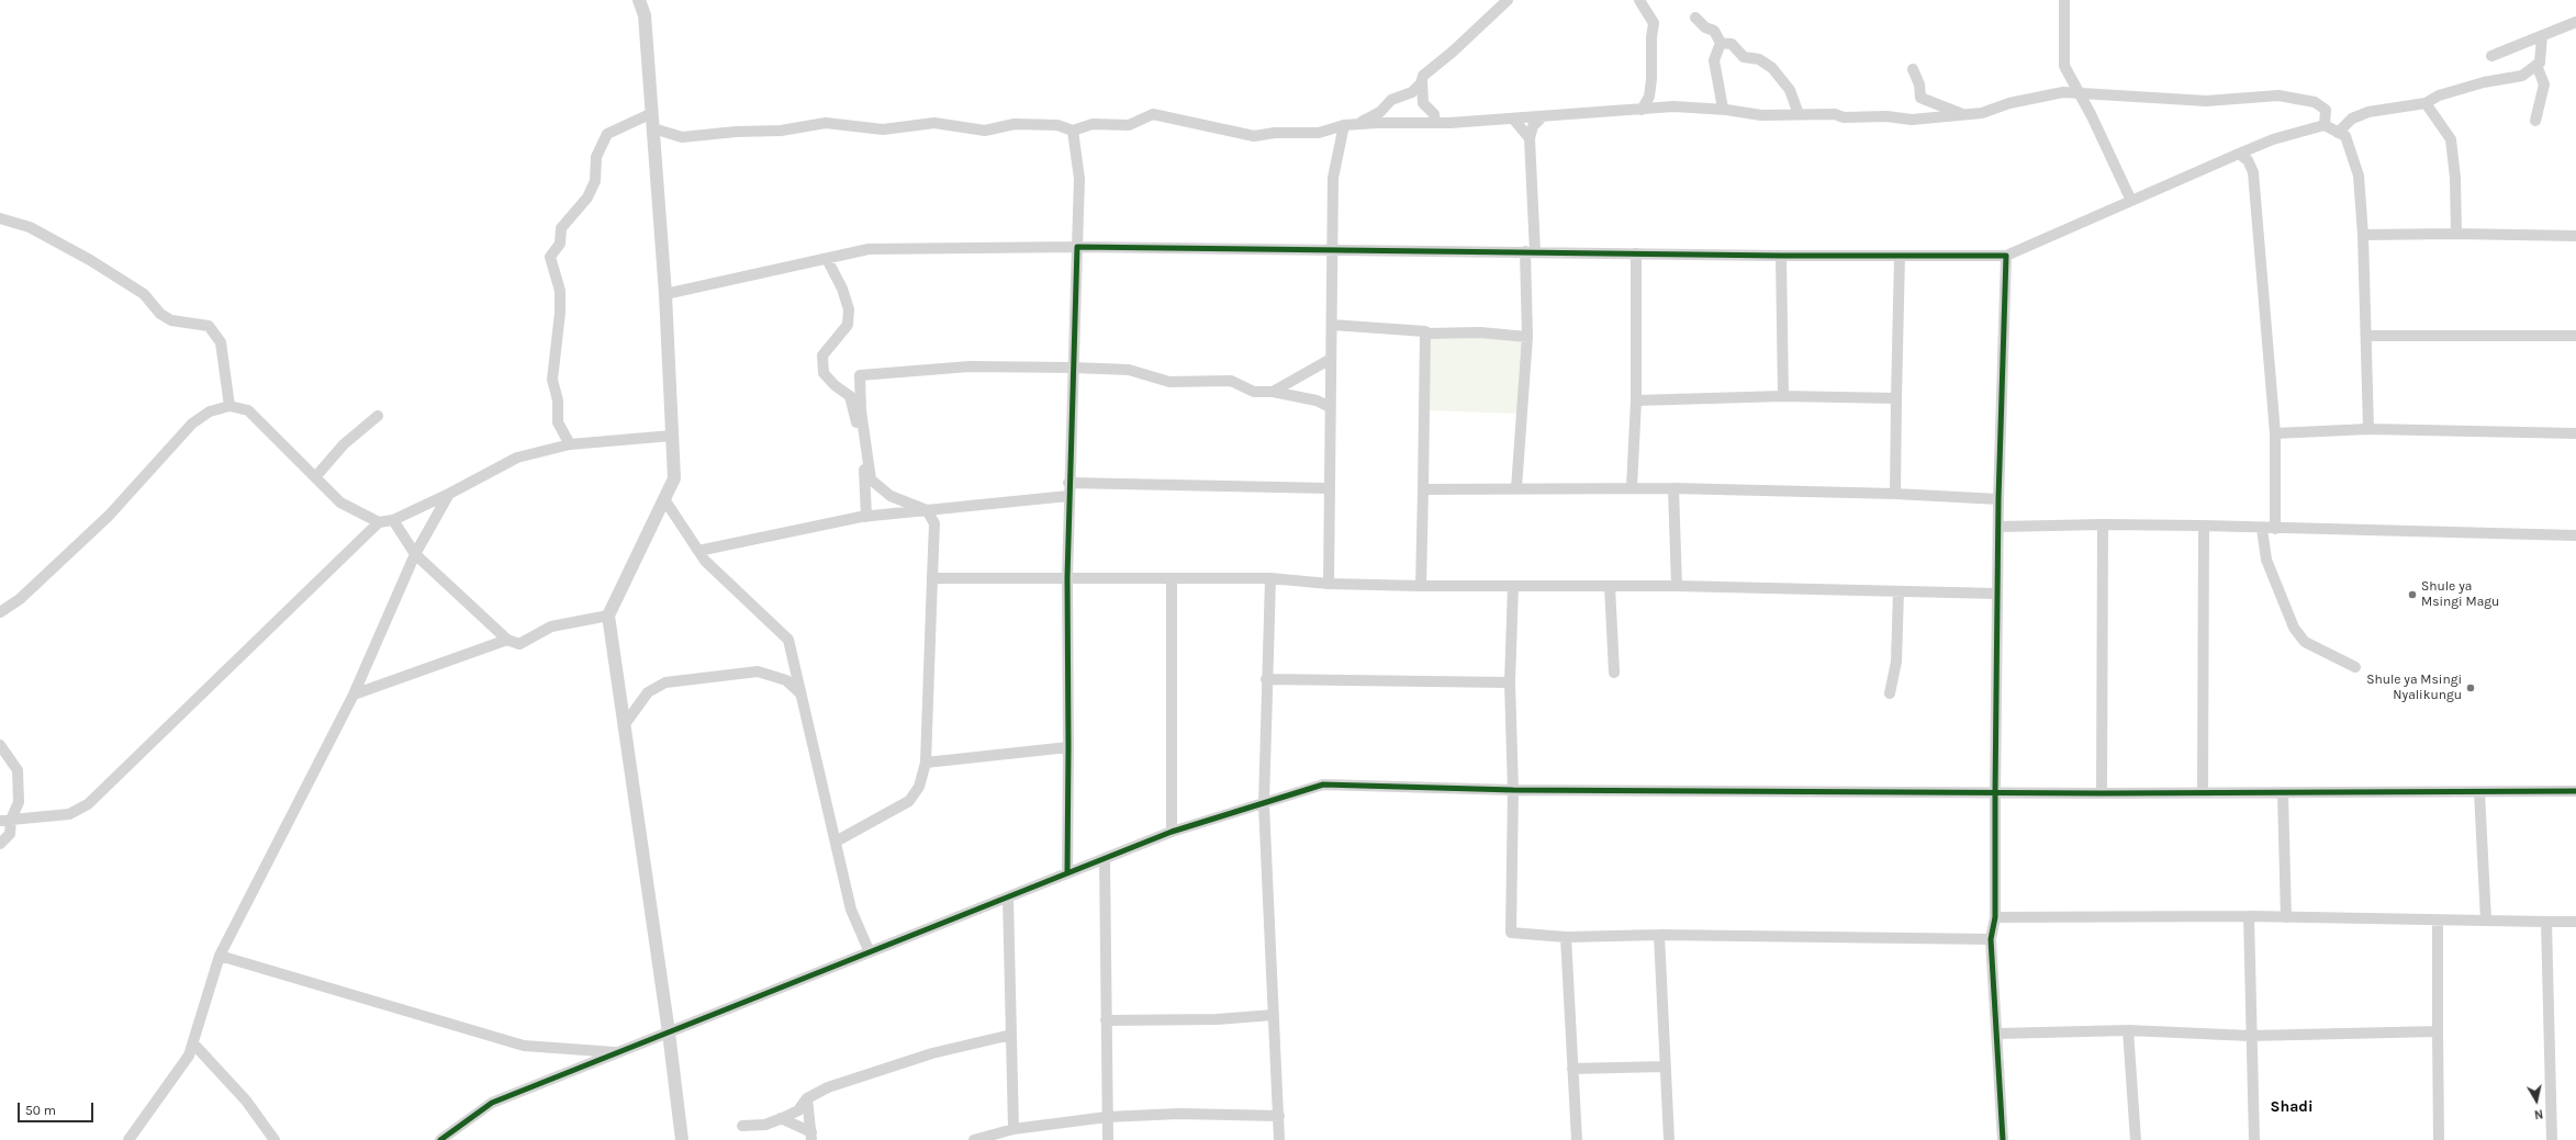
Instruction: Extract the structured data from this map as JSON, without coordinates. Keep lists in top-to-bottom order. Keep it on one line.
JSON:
{"districts":["Shadi"],"places":["Shule ya Msingi Magu","Shule ya Msingi Nyalikungu"],"scale_bar":"50 m","north":"bottom"}
